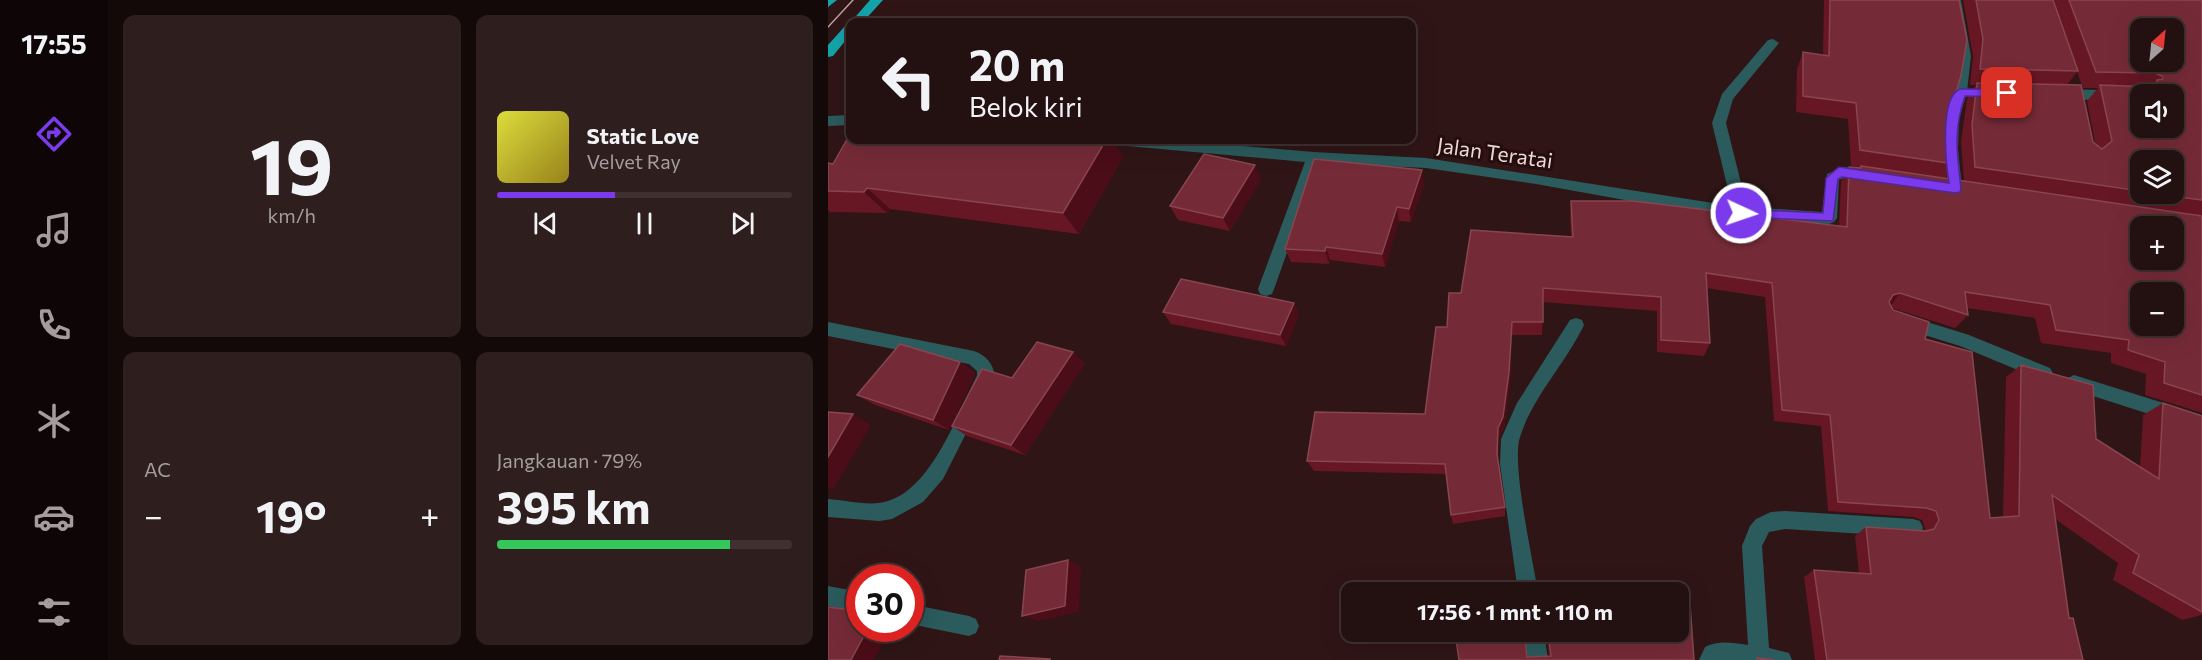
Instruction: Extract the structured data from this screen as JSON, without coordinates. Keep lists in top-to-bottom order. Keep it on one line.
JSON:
{"streets":{"street":["Jalan Teratai"]},"north":"top right","page":{"tabs":"17:55","tile":[["19","km/h"],"AC",["Jangkauan · 79%","395 km"]],"map_buttons":["+","−"],"turn":["20 m","Belok kiri"],"song":["Static Love","Velvet Ray"],"heat":["−","19°","+"],"limit":"30","trip":"17:56 · 1 mnt · 110 m"}}
